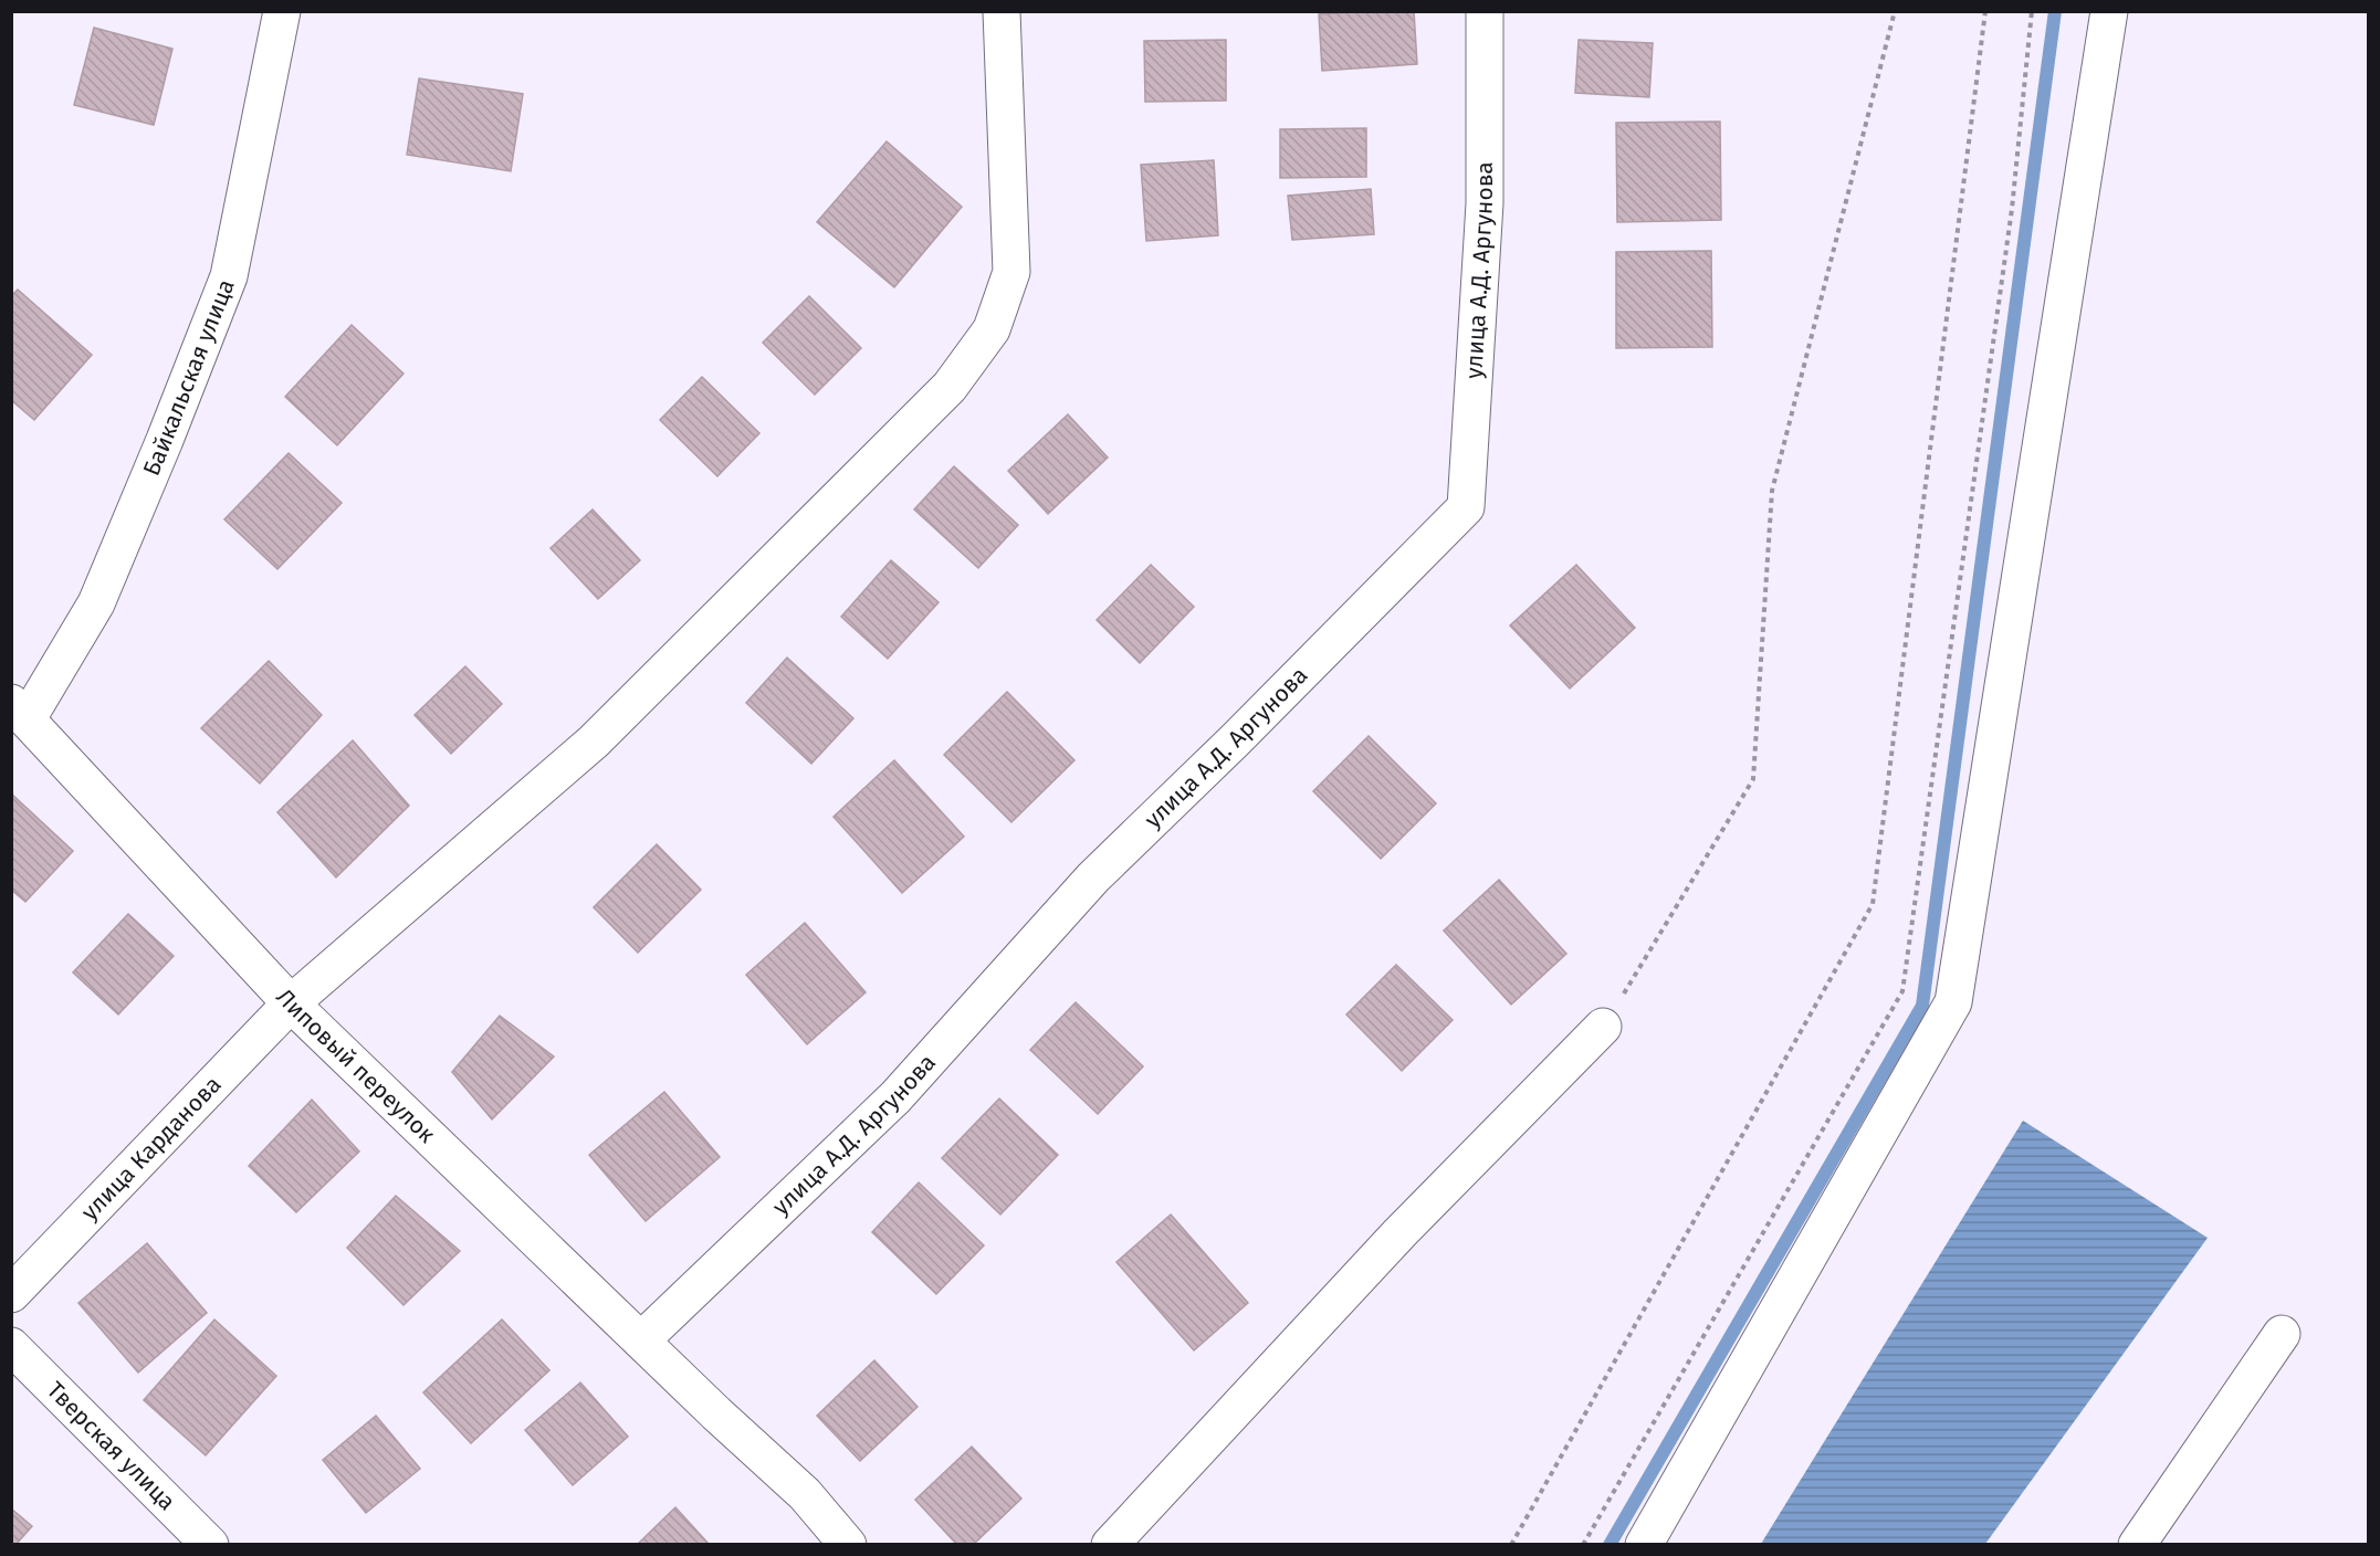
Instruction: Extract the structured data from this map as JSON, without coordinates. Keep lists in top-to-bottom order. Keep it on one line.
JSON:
{"streets":{"street":["улица А.Д. Аргунова","Байкальская улица","Липовый переулок","улица Карданова","Тверская улица"]},"crossings":[["улица А.Д. Аргунова","Липовый переулок"],["Байкальская улица","Липовый переулок"],["Липовый переулок","улица Карданова"]]}
